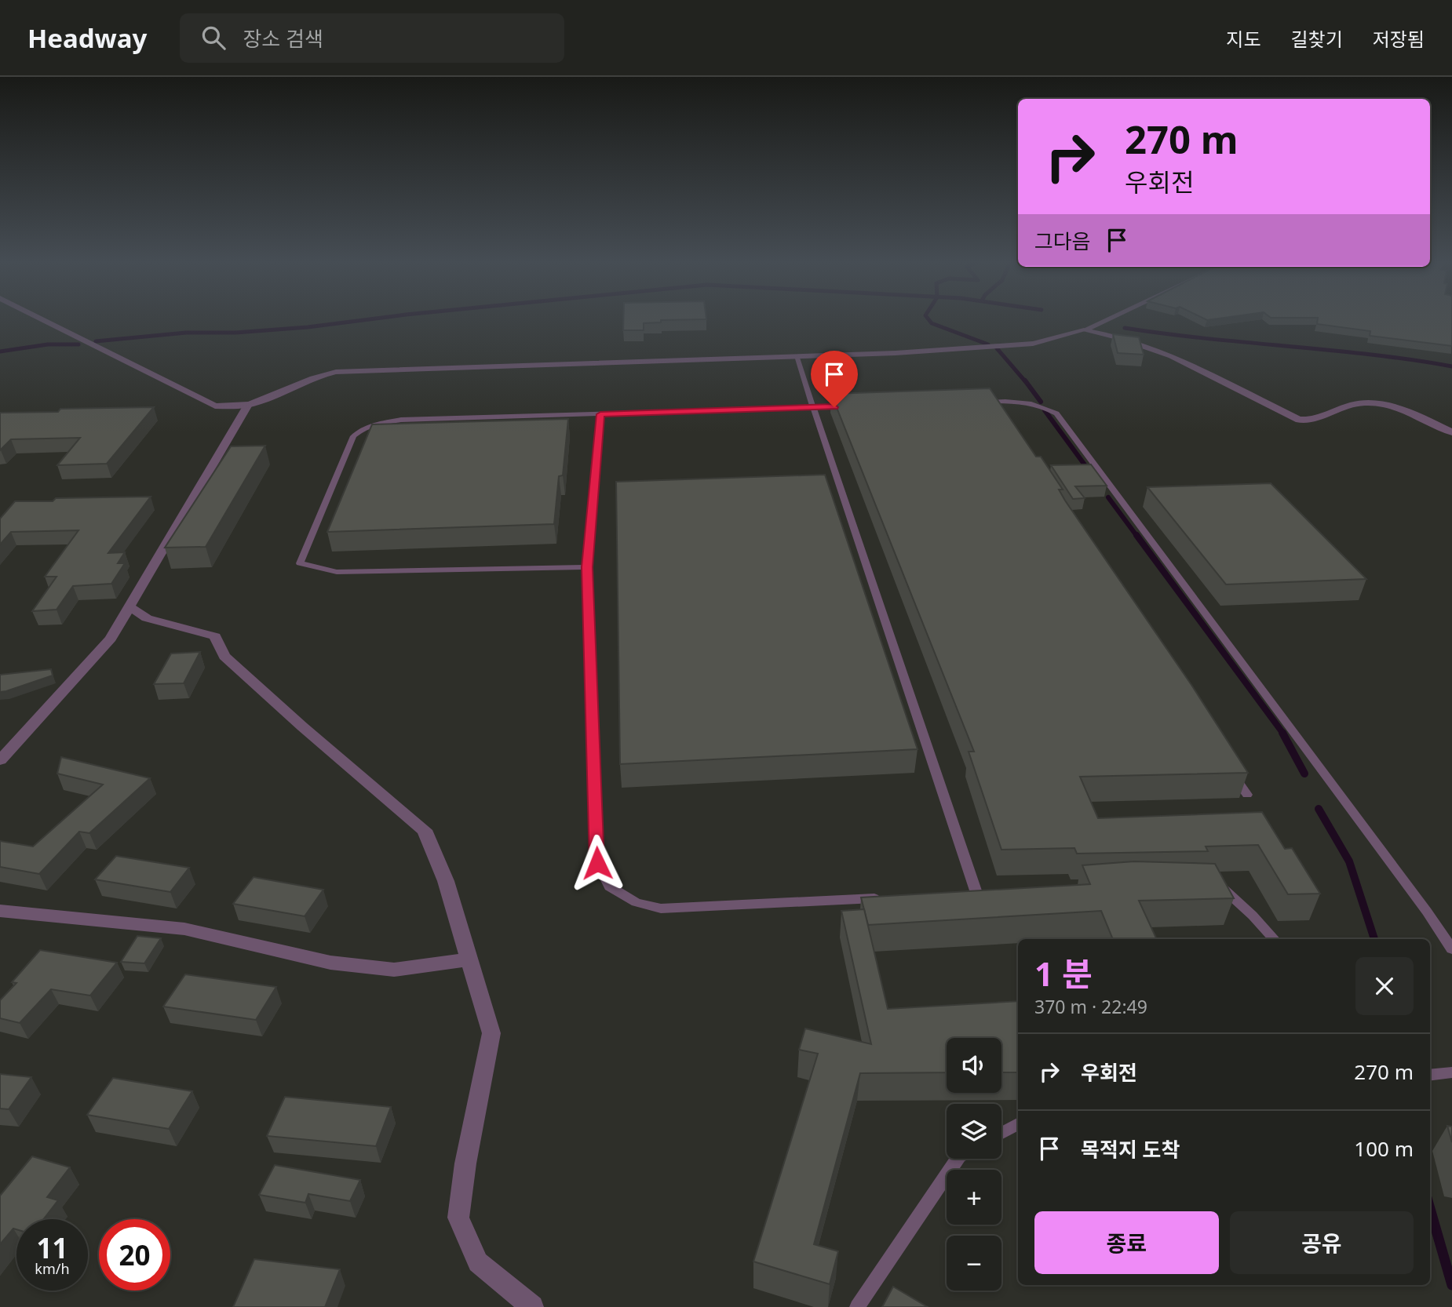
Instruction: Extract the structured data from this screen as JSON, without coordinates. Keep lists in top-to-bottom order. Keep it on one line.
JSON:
{"page":{"header":"Headway","search":"장소 검색","nav":["지도","길찾기","저장됨"],"turn":["270 m","우회전"],"then":"그다음","heading":["1 분","370 m · 22:49"],"list":[{"name":"우회전","value":"270 m"},{"name":"목적지 도착","value":"100 m"}],"map_buttons":["+","−"],"buttons":["종료","공유"],"speed":"11 km/h","limit":"20"}}
